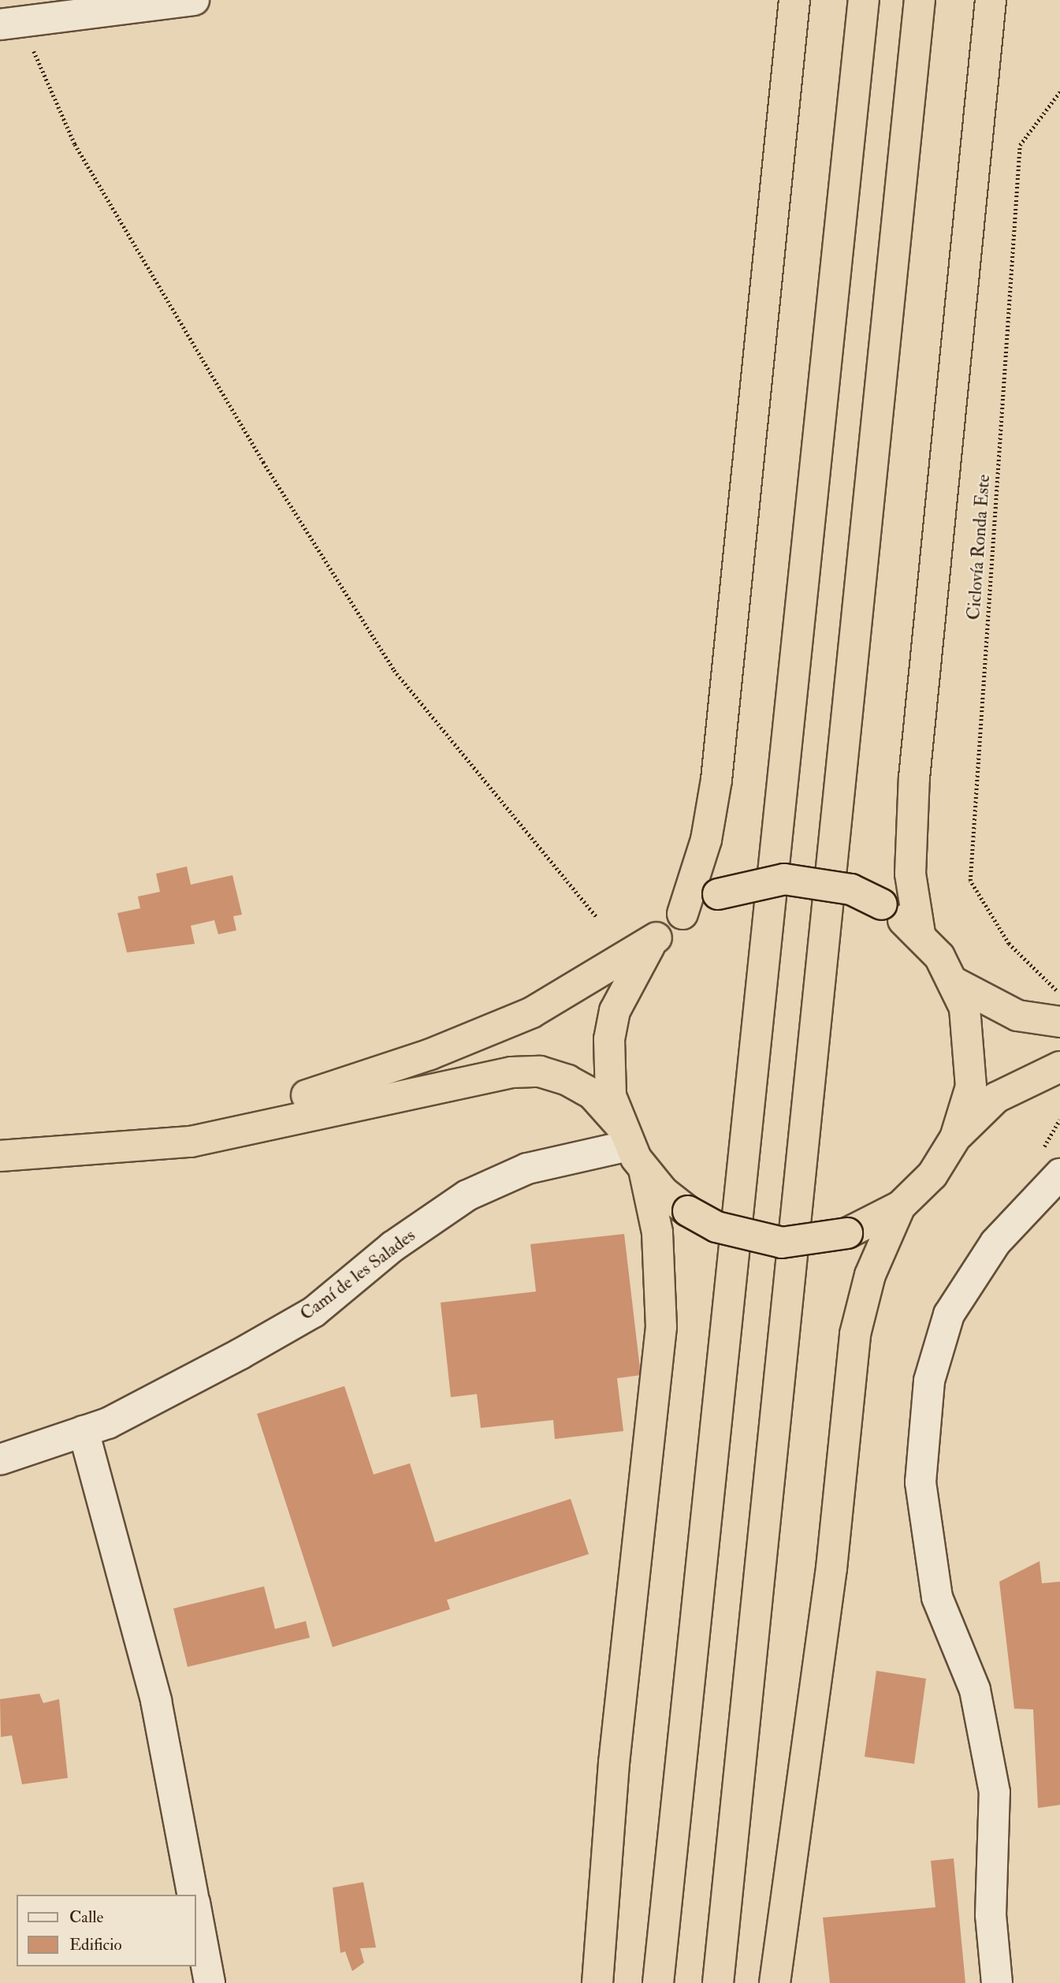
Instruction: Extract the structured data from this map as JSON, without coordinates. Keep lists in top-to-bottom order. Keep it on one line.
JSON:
{"streets":{"street":["Camí de les Salades"],"path":["Ciclovía Ronda Este"]},"legend":["Calle","Edificio"]}
